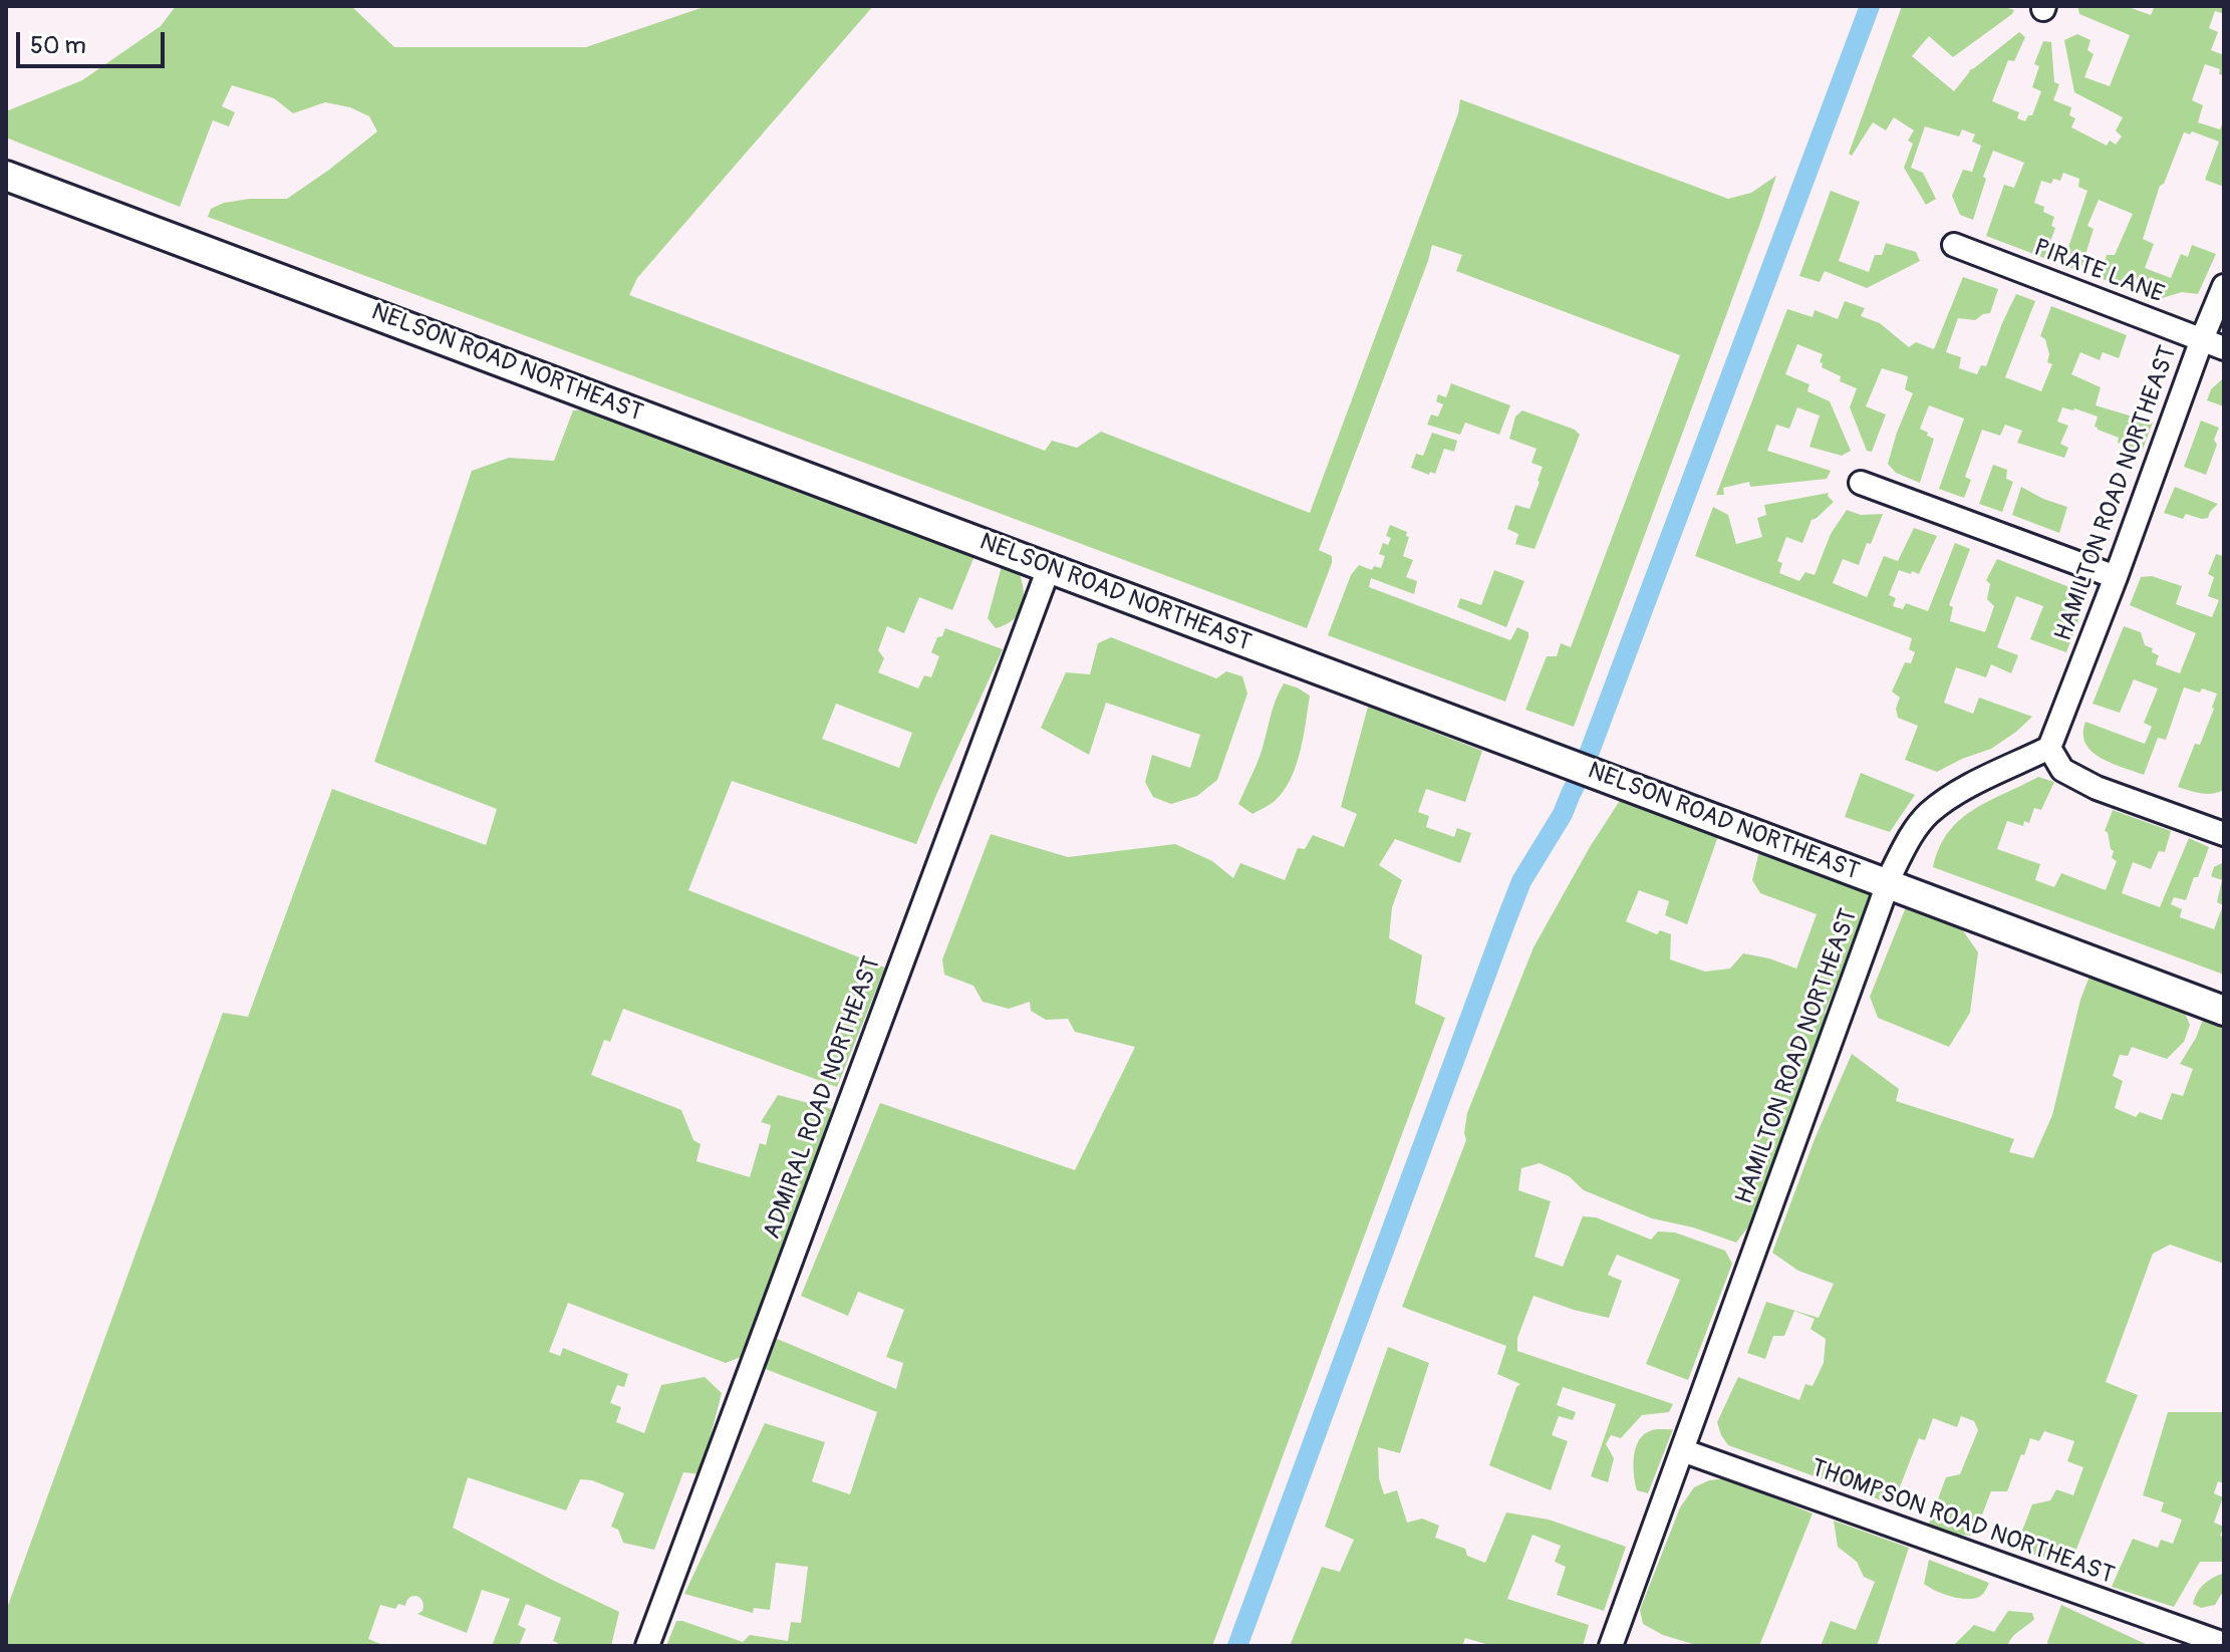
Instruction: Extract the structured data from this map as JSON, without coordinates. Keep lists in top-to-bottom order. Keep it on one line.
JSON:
{"streets":{"street":["PIRATE LANE","NELSON ROAD NORTHEAST","HAMILTON ROAD NORTHEAST","ADMIRAL ROAD NORTHEAST","THOMPSON ROAD NORTHEAST"]},"crossings":[["PIRATE LANE","HAMILTON ROAD NORTHEAST"],["NELSON ROAD NORTHEAST","HAMILTON ROAD NORTHEAST"],["NELSON ROAD NORTHEAST","ADMIRAL ROAD NORTHEAST"],["HAMILTON ROAD NORTHEAST","THOMPSON ROAD NORTHEAST"]],"scale_bar":"50 m"}
